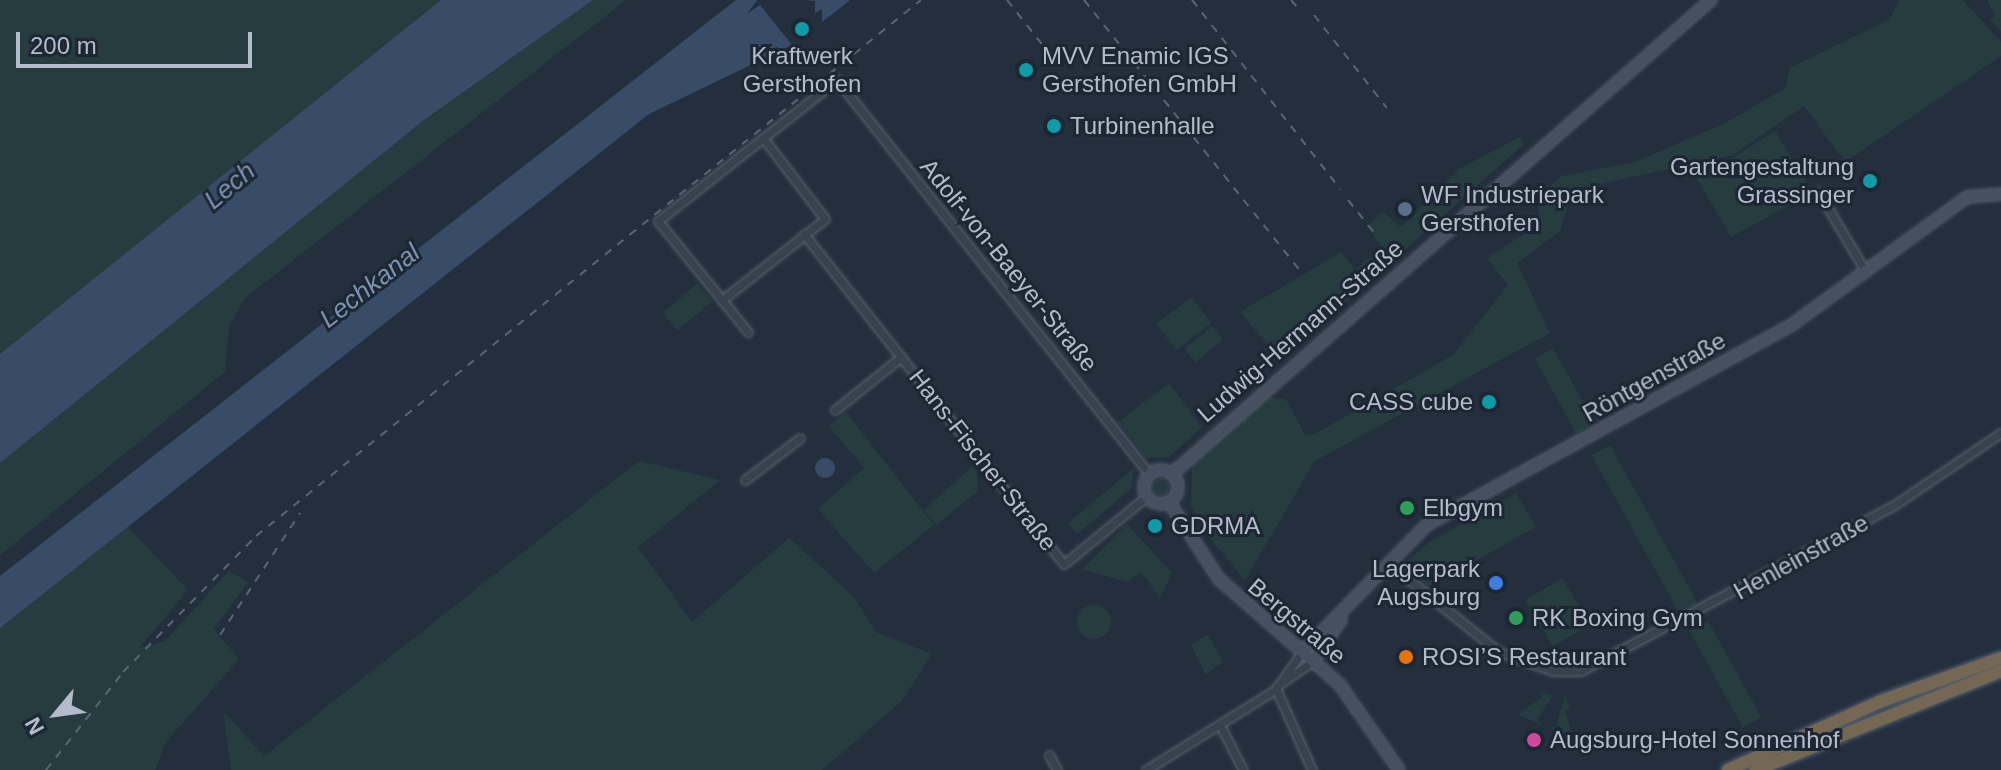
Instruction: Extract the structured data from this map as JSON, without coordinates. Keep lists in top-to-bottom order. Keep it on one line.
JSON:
{"streets":{"street":["Adolf-von-Baeyer-Straße","Ludwig-Hermann-Straße","Röntgenstraße","Hans-Fischer-Straße","Henleinstraße","Bergstraße"]},"crossings":[["Röntgenstraße","Henleinstraße"],["Röntgenstraße","Bergstraße"]],"water":["Lech","Lechkanal"],"places":["Kraftwerk Gersthofen","MVV Enamic IGS Gersthofen GmbH","Turbinenhalle","Gartengestaltung Grassinger","WF Industriepark Gersthofen","CASS cube","Elbgym","GDRMA","Lagerpark Augsburg","RK Boxing Gym","ROSI’S Restaurant","Augsburg-Hotel Sonnenhof"],"scale_bar":"200 m","north":"bottom left"}
